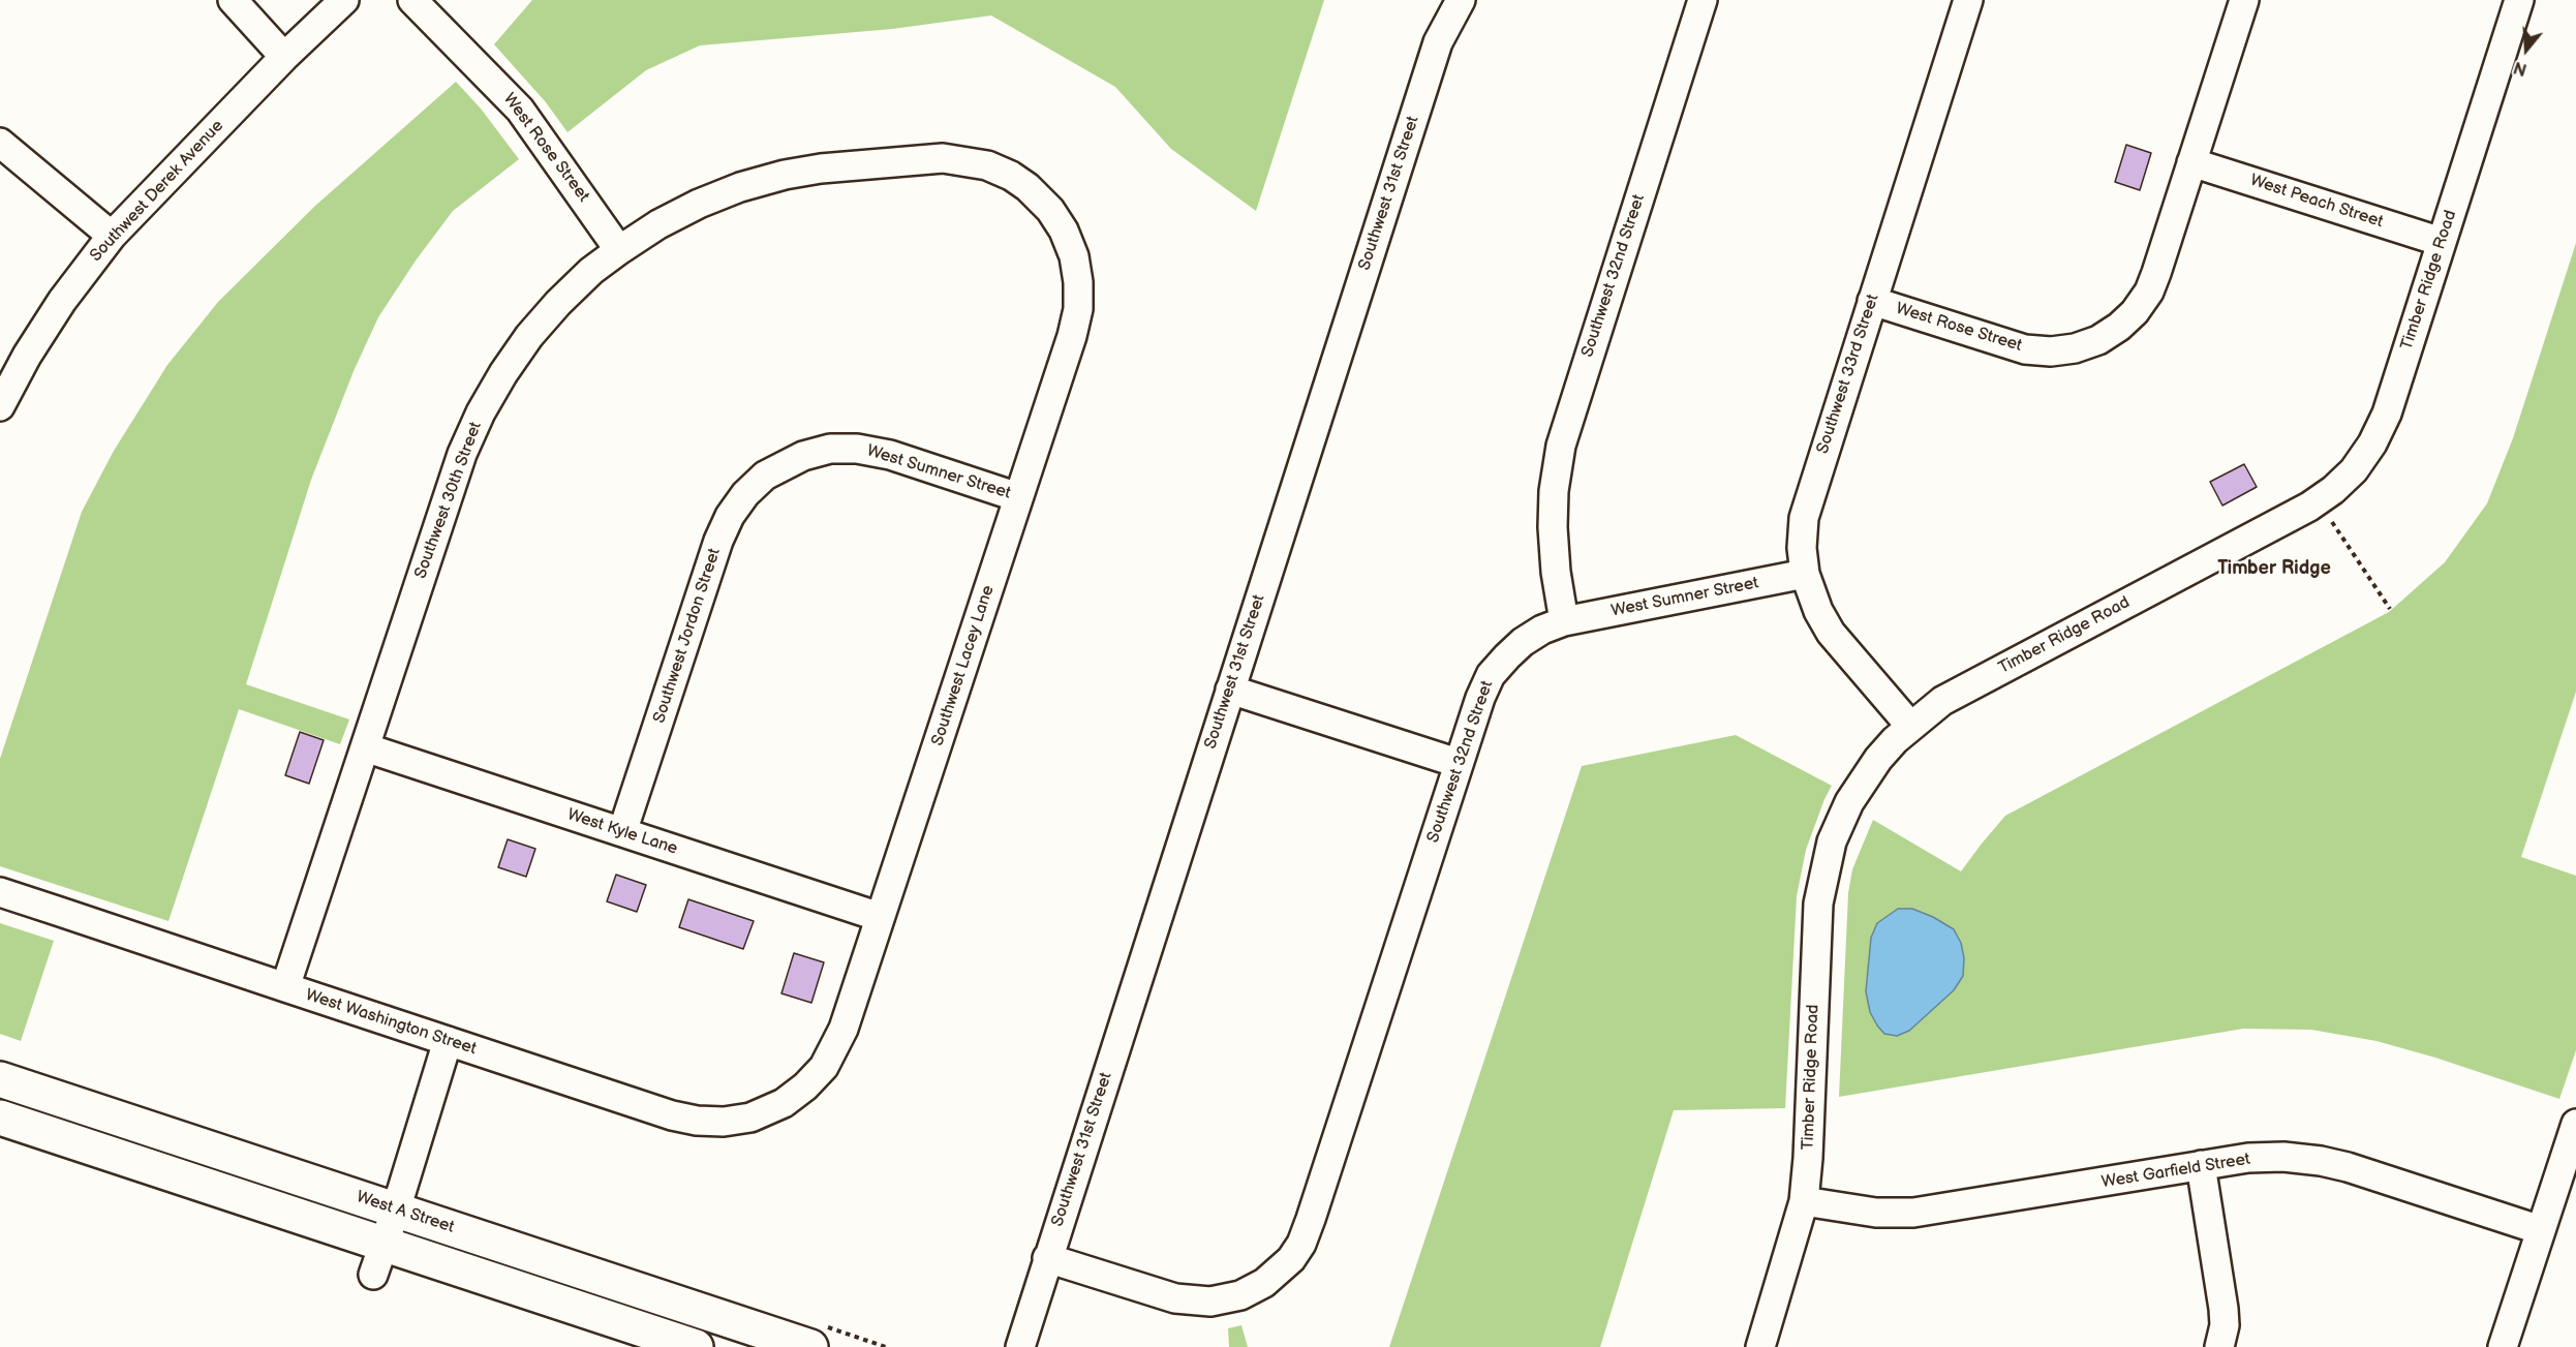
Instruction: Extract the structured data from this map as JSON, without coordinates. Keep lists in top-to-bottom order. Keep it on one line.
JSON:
{"streets":{"main road":["West A Street"],"street":["West Rose Street","Southwest Derek Avenue","Southwest 31st Street","West Peach Street","Southwest 32nd Street","Timber Ridge Road","Southwest 33rd Street","West Sumner Street","Southwest 30th Street","Southwest Jordon Street","Southwest Lacey Lane","West Kyle Lane","West Washington Street","West Garfield Street"]},"crossings":[["West Rose Street","West Peach Street"],["West Rose Street","Southwest 33rd Street"],["West Rose Street","Southwest 30th Street"],["Southwest 31st Street","Southwest 32nd Street"],["West Peach Street","Timber Ridge Road"],["Southwest 32nd Street","West Sumner Street"],["Timber Ridge Road","Southwest 33rd Street"],["Timber Ridge Road","West Garfield Street"],["Southwest 33rd Street","West Sumner Street"],["West Sumner Street","Southwest Jordon Street"],["West Sumner Street","Southwest Lacey Lane"],["Southwest 30th Street","Southwest Lacey Lane"],["Southwest 30th Street","West Kyle Lane"],["Southwest 30th Street","West Washington Street"],["Southwest Jordon Street","West Kyle Lane"],["Southwest Lacey Lane","West Kyle Lane"],["Southwest Lacey Lane","West Washington Street"]],"districts":["Timber Ridge"],"north":"bottom"}
